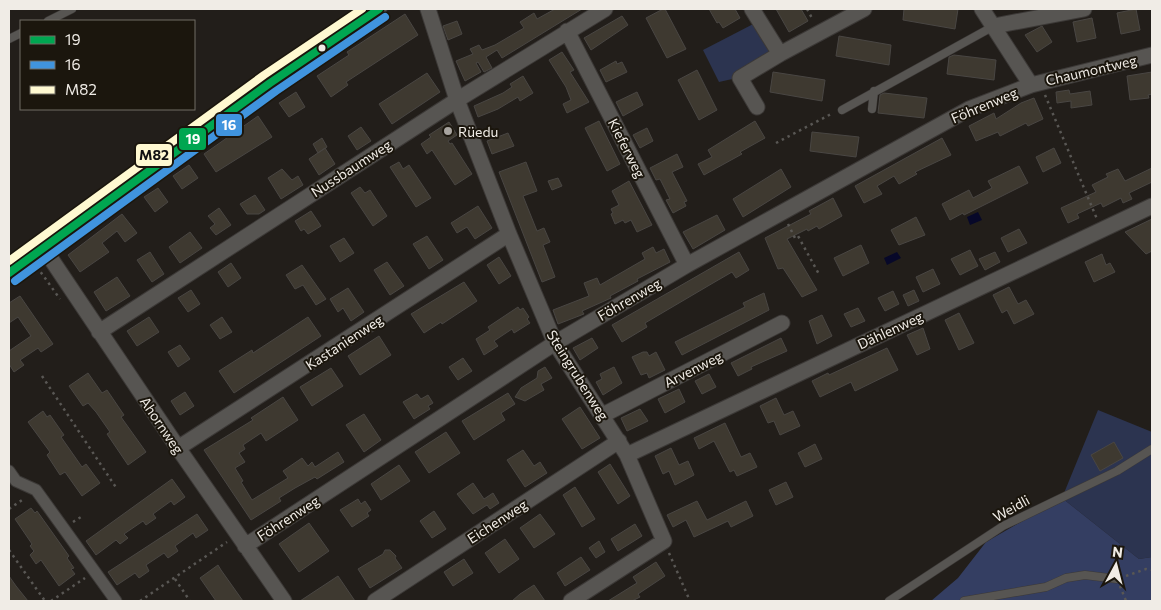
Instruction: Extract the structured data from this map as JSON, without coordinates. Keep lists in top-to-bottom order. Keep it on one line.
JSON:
{"streets":{"street":["Chaumontweg","Föhrenweg","Kieferweg","Nussbaumweg","Dählenweg","Kastanienweg","Arvenweg","Steingrubenweg","Ahornweg","Eichenweg"],"lane":["Weidli"]},"crossings":[["Chaumontweg","Föhrenweg"],["Föhrenweg","Kieferweg"],["Föhrenweg","Steingrubenweg"],["Föhrenweg","Ahornweg"],["Kieferweg","Nussbaumweg"],["Nussbaumweg","Steingrubenweg"],["Nussbaumweg","Ahornweg"],["Dählenweg","Steingrubenweg"],["Kastanienweg","Steingrubenweg"],["Kastanienweg","Ahornweg"],["Arvenweg","Steingrubenweg"],["Steingrubenweg","Eichenweg"]],"places":["Rüedu"],"lines":["transit line 19","transit line M82","transit line 16"],"legend":["19","16","M82"],"north":"top"}
